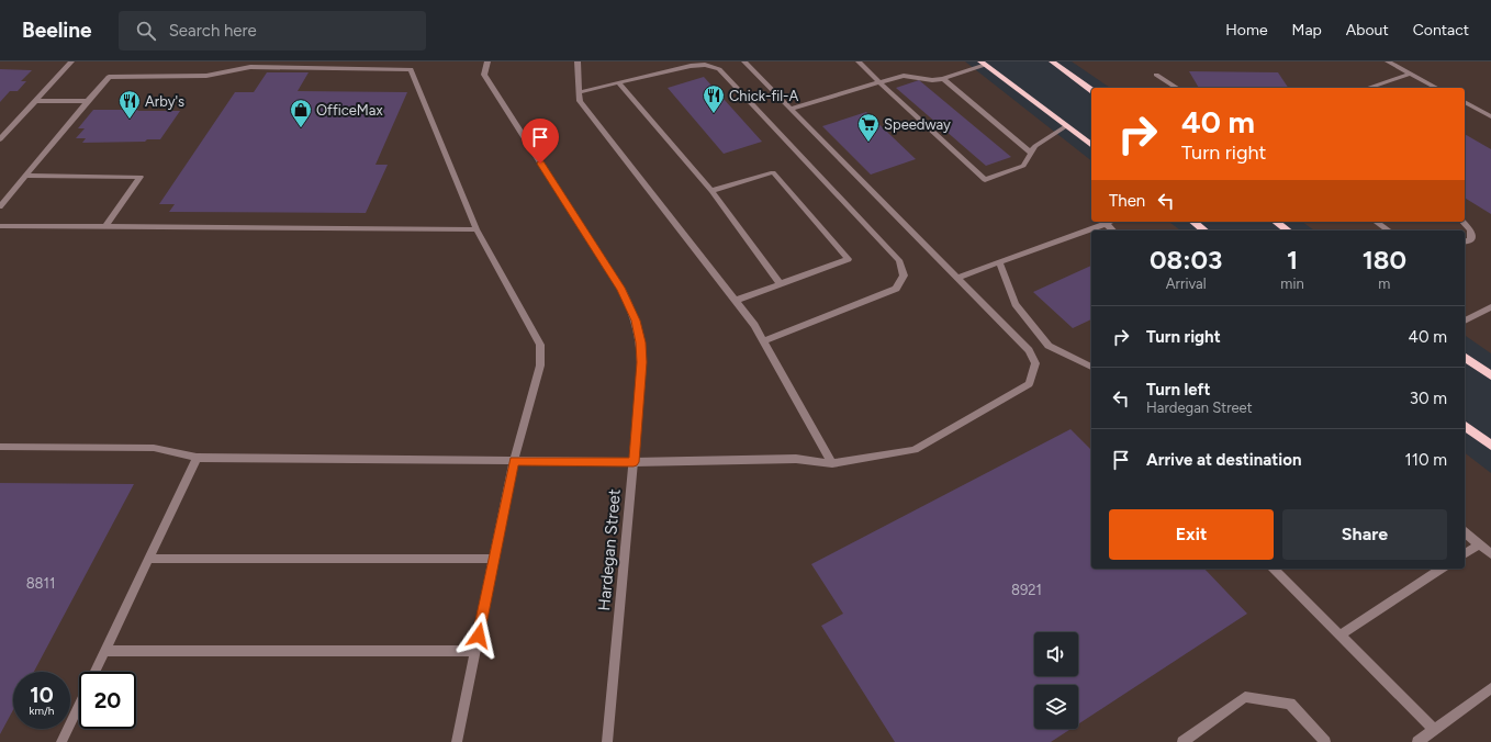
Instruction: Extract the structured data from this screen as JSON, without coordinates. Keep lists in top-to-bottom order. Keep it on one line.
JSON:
{"streets":{"street":["Hardegan Street"]},"places":{"restaurant":["Chick-fil-A","Arby's"],"shop":["OfficeMax"],"supermarket":["Speedway"]},"house_numbers":["8811","8921"],"page":{"header":"Beeline","search":"Search here","nav":["Home","Map","About","Contact"],"turn":["40 m","Turn right"],"then":"Then","eta":["08:03","Arrival","1","min","180","m"],"list":[{"name":"Turn right","value":"40 m"},{"name":"Turn left","note":"Hardegan Street","value":"30 m"},{"name":"Arrive at destination","value":"110 m"}],"buttons":["Exit","Share"],"speed":"10 km/h","limit":"20"}}
